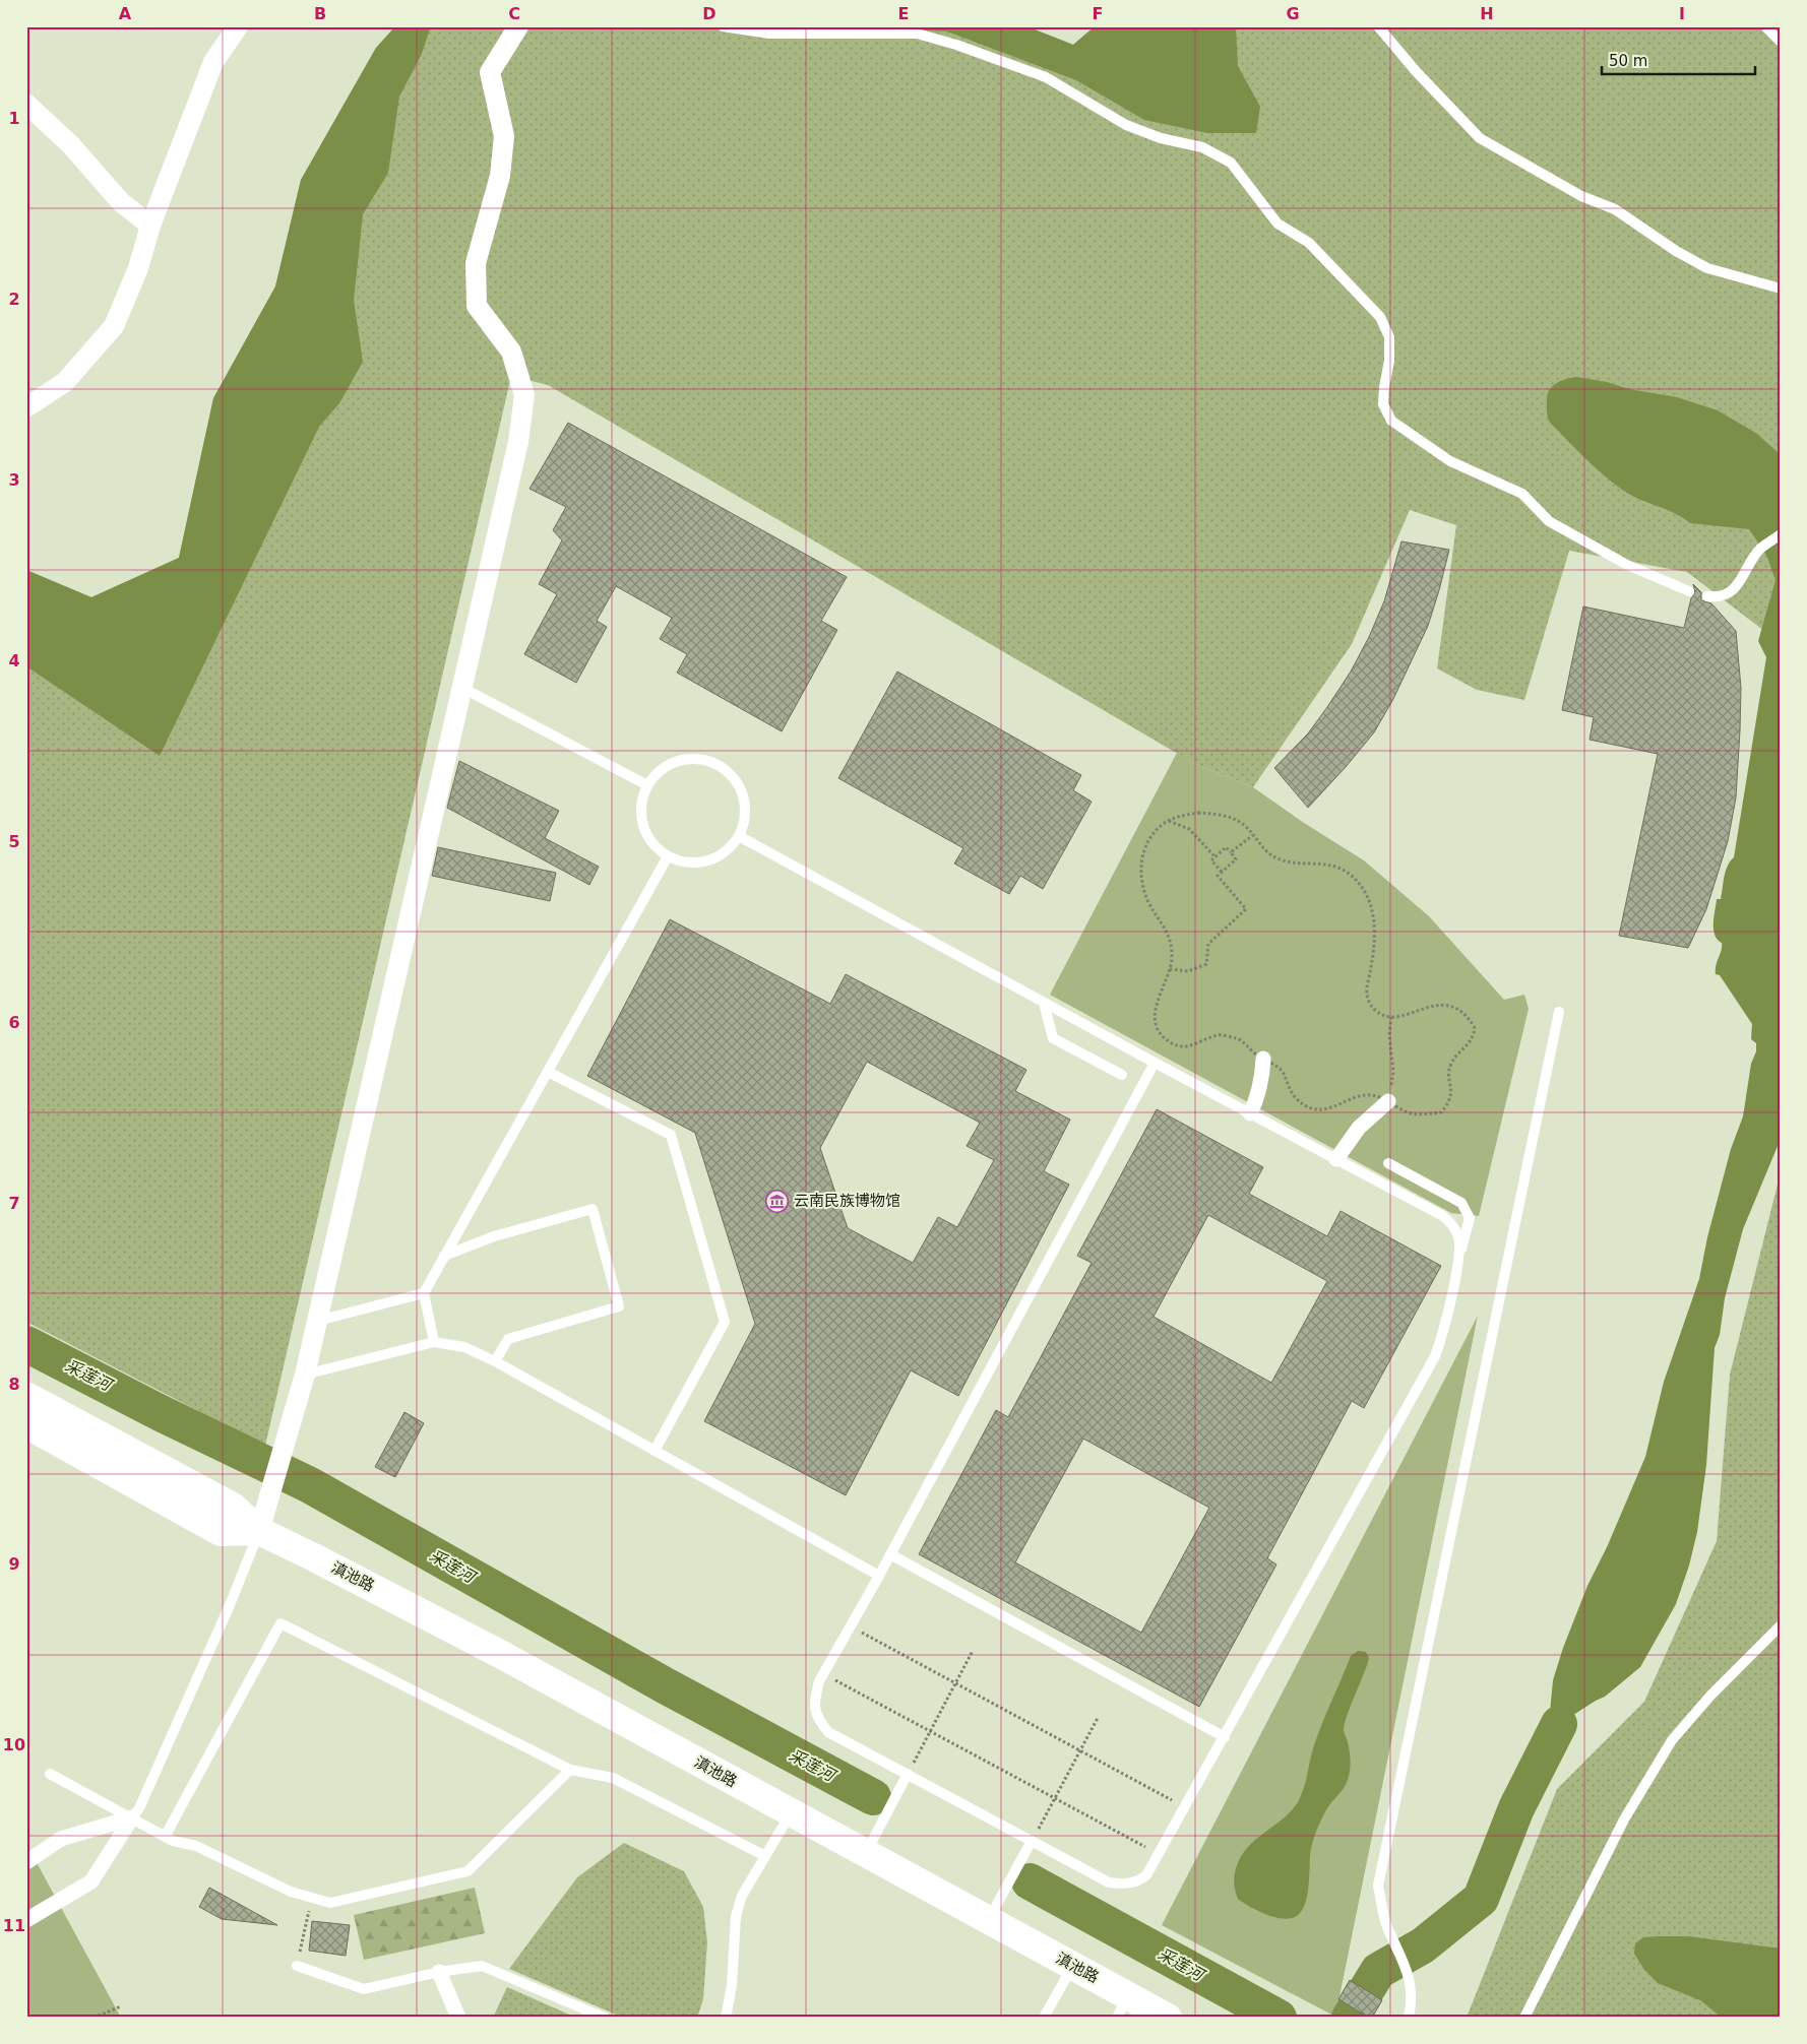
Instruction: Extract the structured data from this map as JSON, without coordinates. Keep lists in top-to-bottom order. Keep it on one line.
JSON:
{"streets":{"main road":["滇池路"]},"water":["采莲河"],"places":{"museum":["云南民族博物馆"]},"scale_bar":"50 m","grid":{"columns":["A","B","C","D","E","F","G","H","I"],"rows":["1","2","3","4","5","6","7","8","9","10","11"]}}
